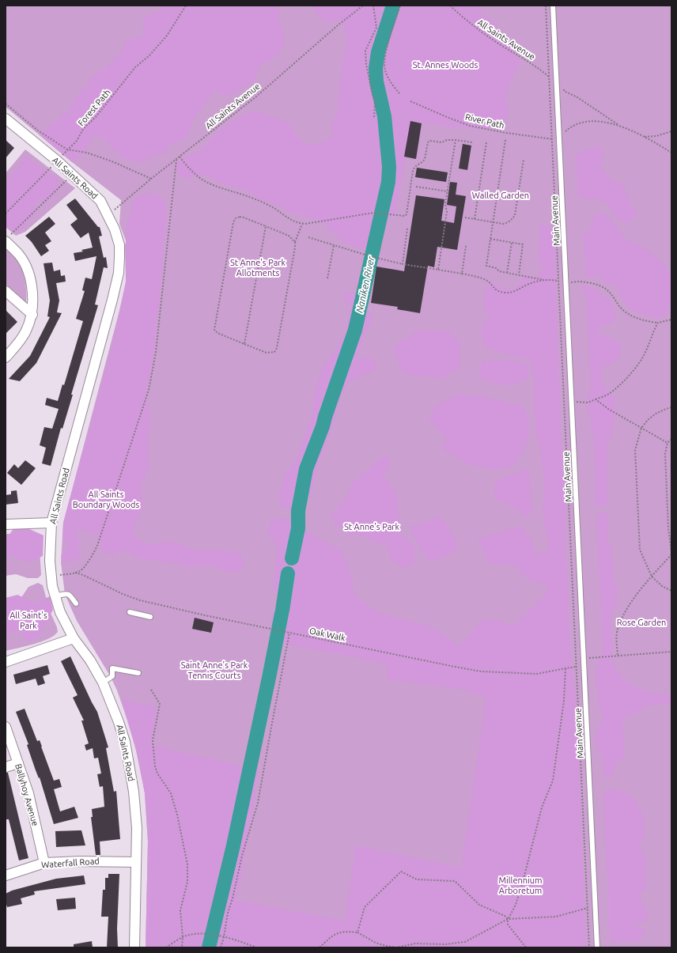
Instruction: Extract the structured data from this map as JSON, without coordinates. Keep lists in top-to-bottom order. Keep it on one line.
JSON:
{"streets":{"street":["All Saints Road","Ballyhoy Avenue","Waterfall Road"],"lane":["Main Avenue"],"path":["All Saints Avenue","Forest Path","River Path","Oak Walk"]},"crossings":[["All Saints Avenue","All Saints Road"],["All Saints Avenue","Main Avenue"],["Forest Path","All Saints Road"],["River Path","Main Avenue"],["All Saints Road","Waterfall Road"],["Main Avenue","Oak Walk"],["Ballyhoy Avenue","Waterfall Road"]],"water":["Naniken River"],"parks":["St. Annes Woods","Walled Garden","St Anne's Park Allotments","All Saints Boundary Woods","St Anne's Park","All Saint's Park","Rose Garden","Saint Anne's Park Tennis Courts","Millennium Arboretum"]}
